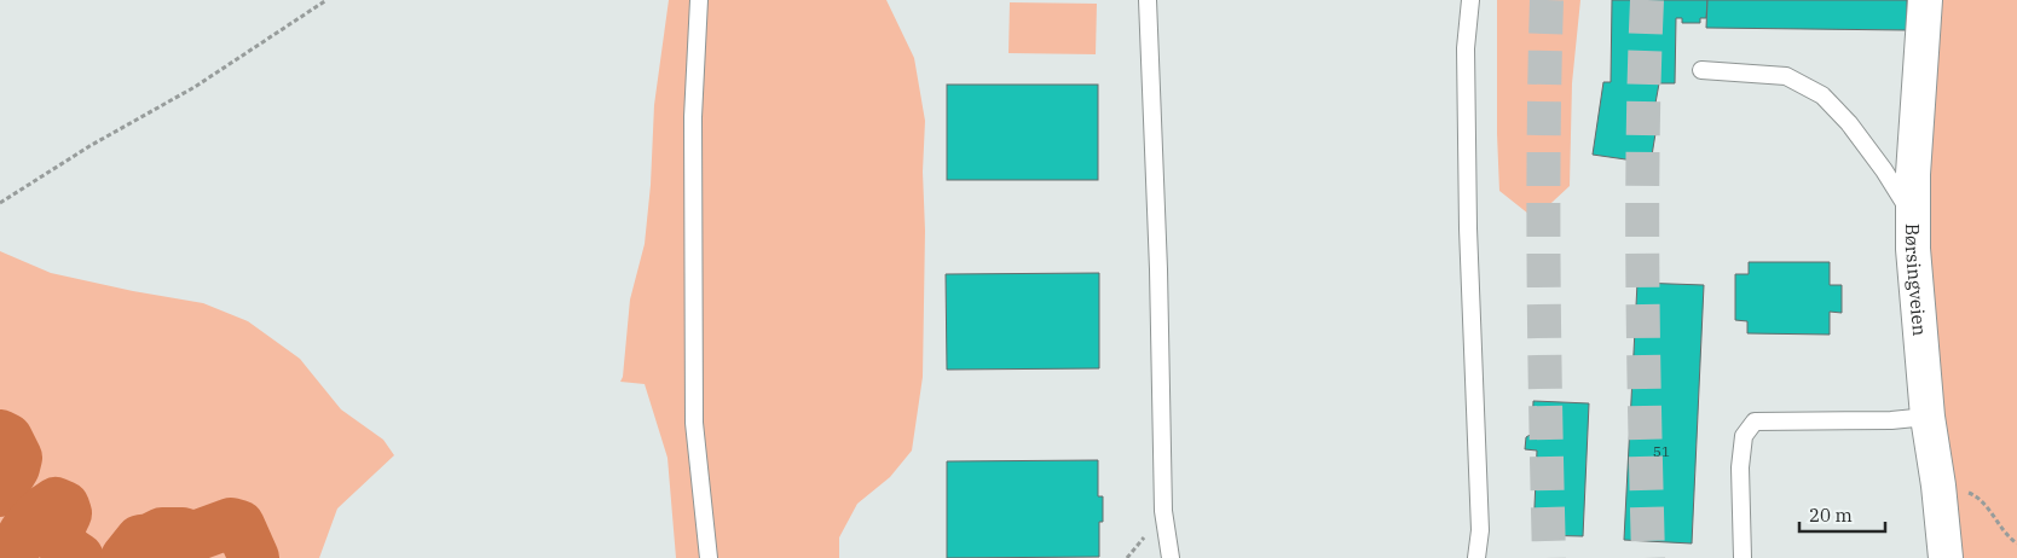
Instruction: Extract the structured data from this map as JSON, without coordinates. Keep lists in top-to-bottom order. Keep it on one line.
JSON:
{"streets":{"street":["Børsingveien"]},"house_numbers":["51"],"scale_bar":"20 m"}
